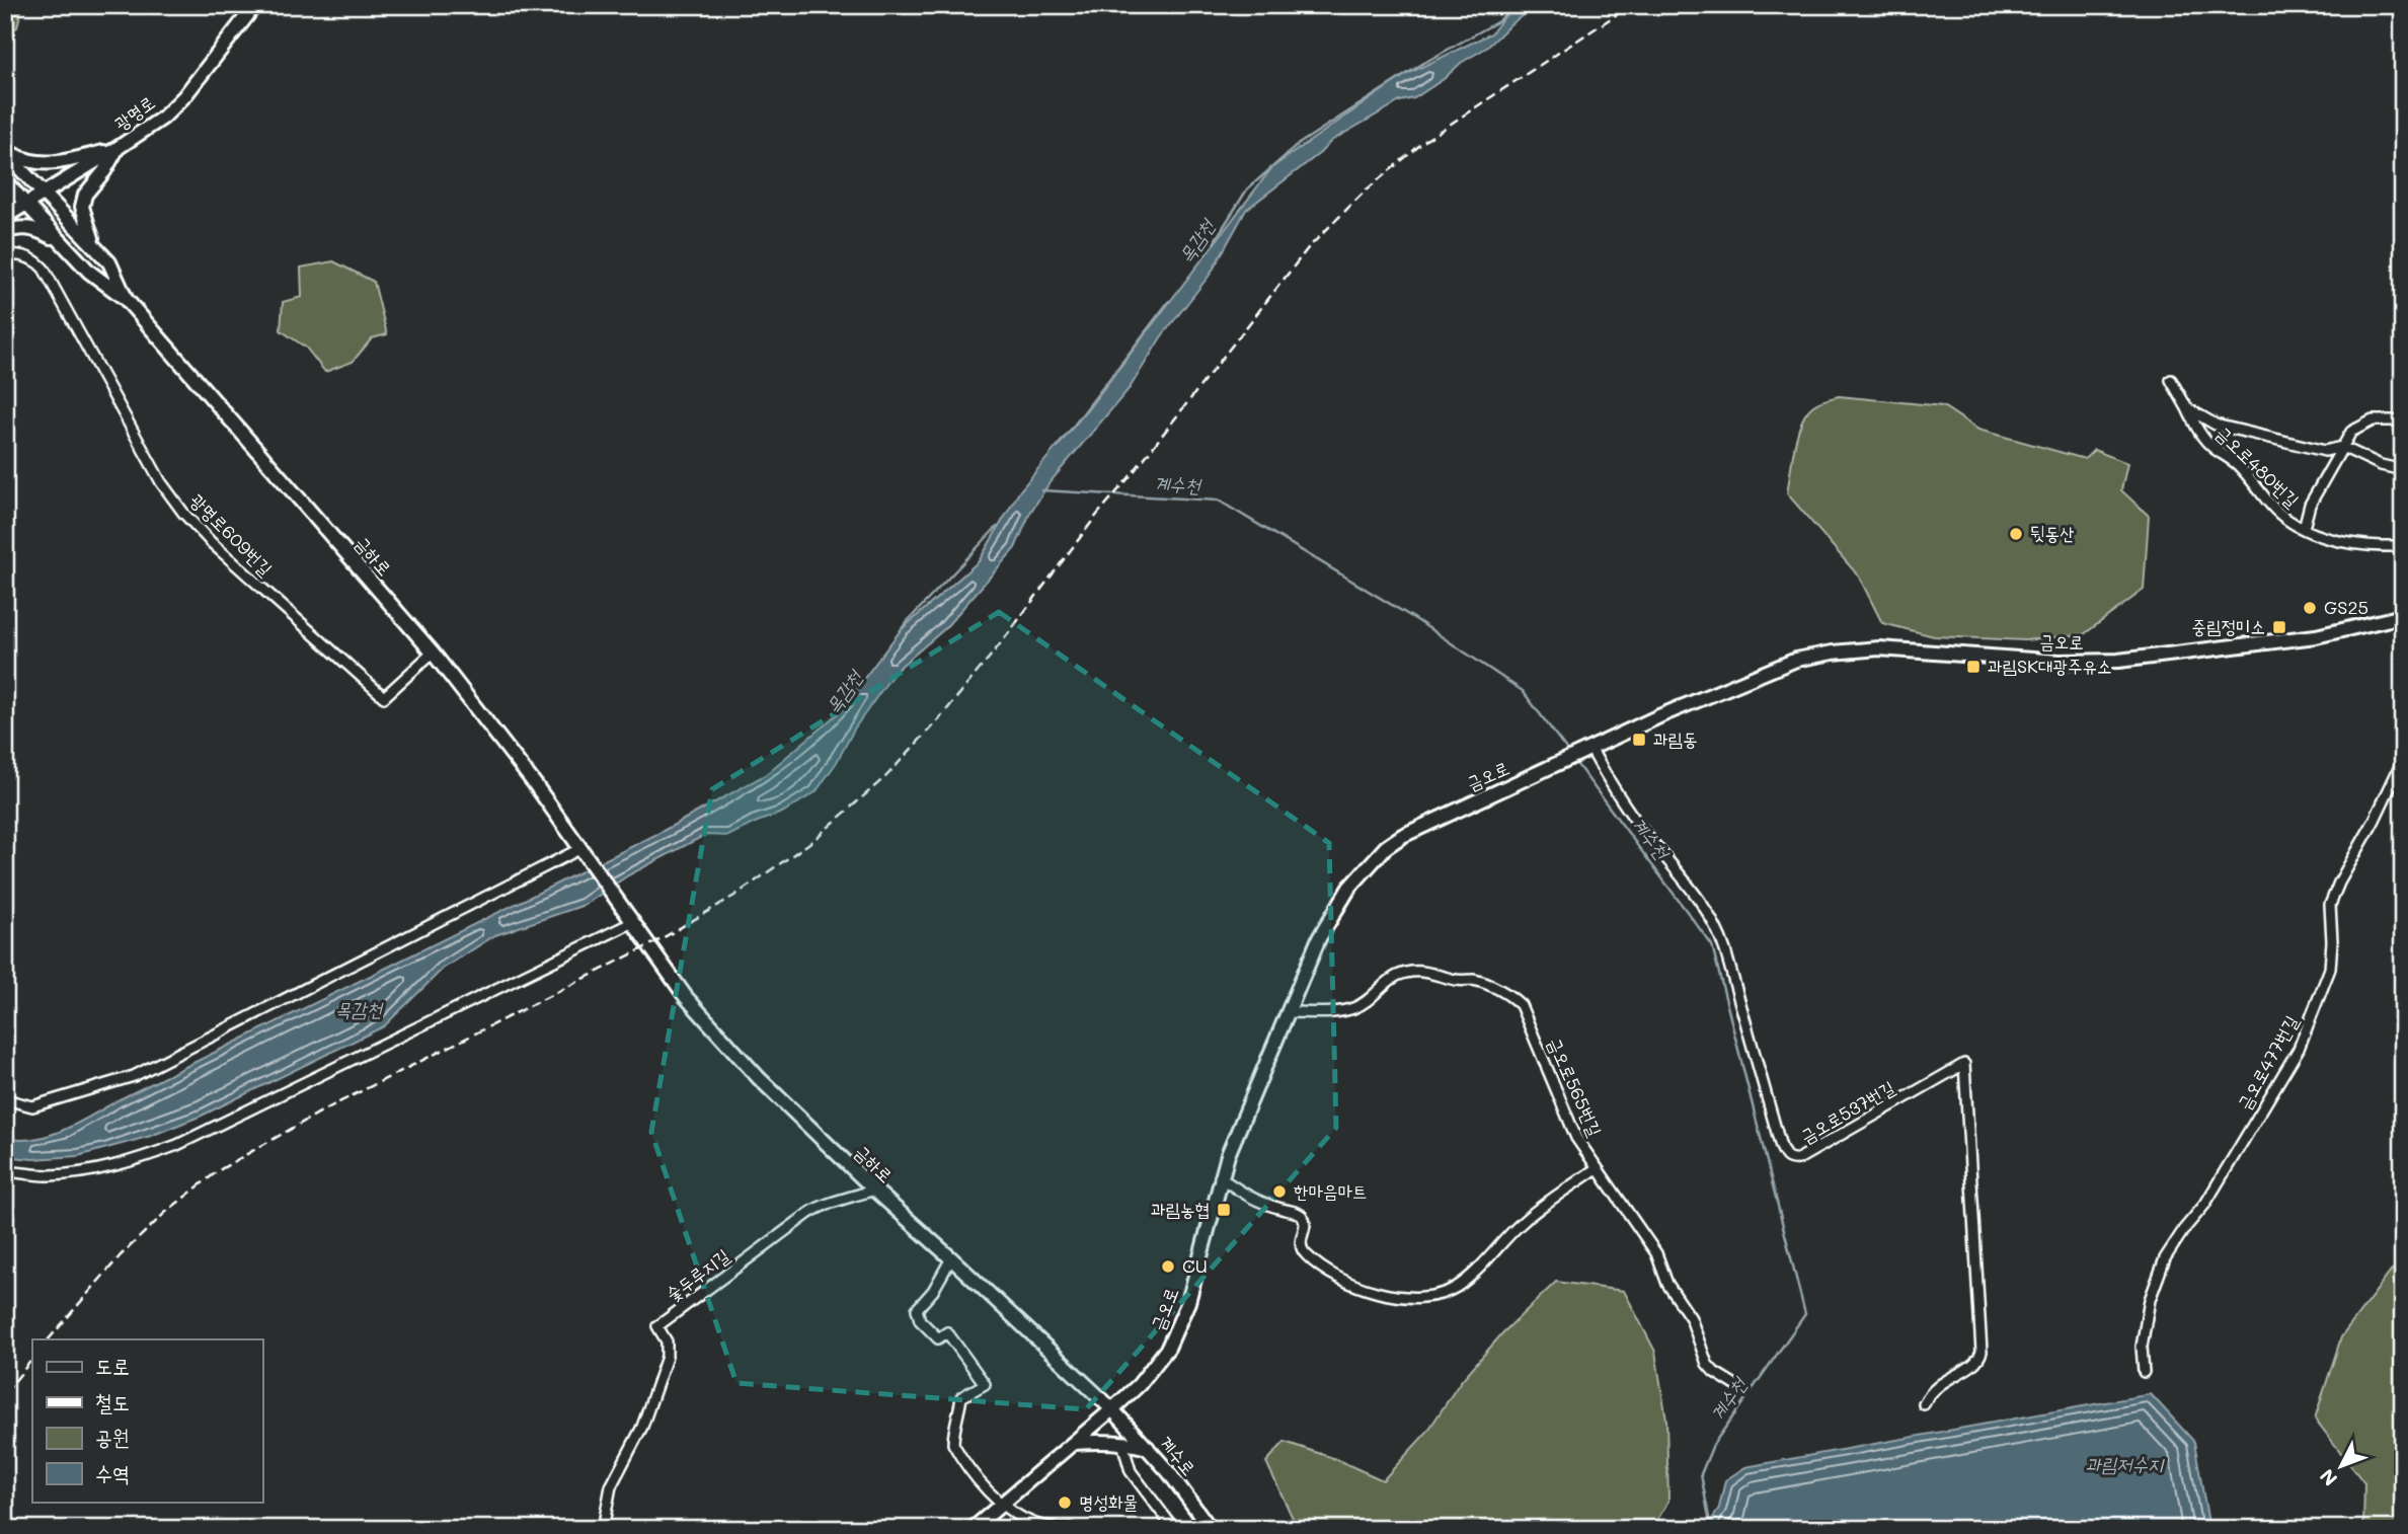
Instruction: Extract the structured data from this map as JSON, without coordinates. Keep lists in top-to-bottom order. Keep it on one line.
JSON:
{"streets":{"main road":["광명로","금하로","금오로","계수로"],"street":["금오로480번길","광명로609번길","금오로477번길","금오로565번길","금오로537번길","숯두루지길"]},"crossings":[["광명로","금하로"],["광명로609번길","금하로"],["금하로","금오로"],["금하로","숯두루지길"],["금하로","계수로"],["금오로","금오로565번길"],["금오로","금오로537번길"],["금오로","계수로"]],"water":["목감천","계수천","과림저수지"],"places":{"other":["뒷동산","GS25","한마음마트","CU","명성화물"],"transit":["중림정미소","과림SK대광주유소","과림동","과림농협"]},"legend":["도로","철도","공원","수역"],"north":"bottom left"}
